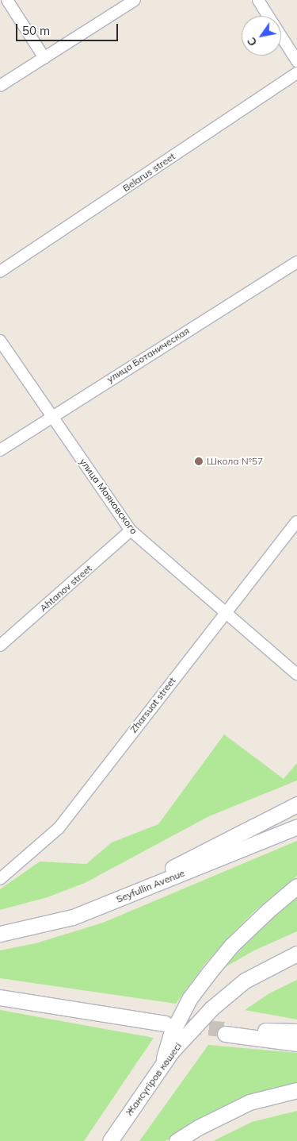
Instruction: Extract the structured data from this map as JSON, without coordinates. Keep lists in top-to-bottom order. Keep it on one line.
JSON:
{"streets":{"main road":["Seyfullin Avenue","Жансүгіров көшесі"],"street":["Belarus street","улица Ботаническая","улица Маяковского","Ahtanov street","Zharsuat street"]},"crossings":[["улица Ботаническая","улица Маяковского"],["улица Маяковского","Ahtanov street"],["улица Маяковского","Zharsuat street"]],"places":["Школа №57"],"scale_bar":"50 m","north":"bottom left"}
